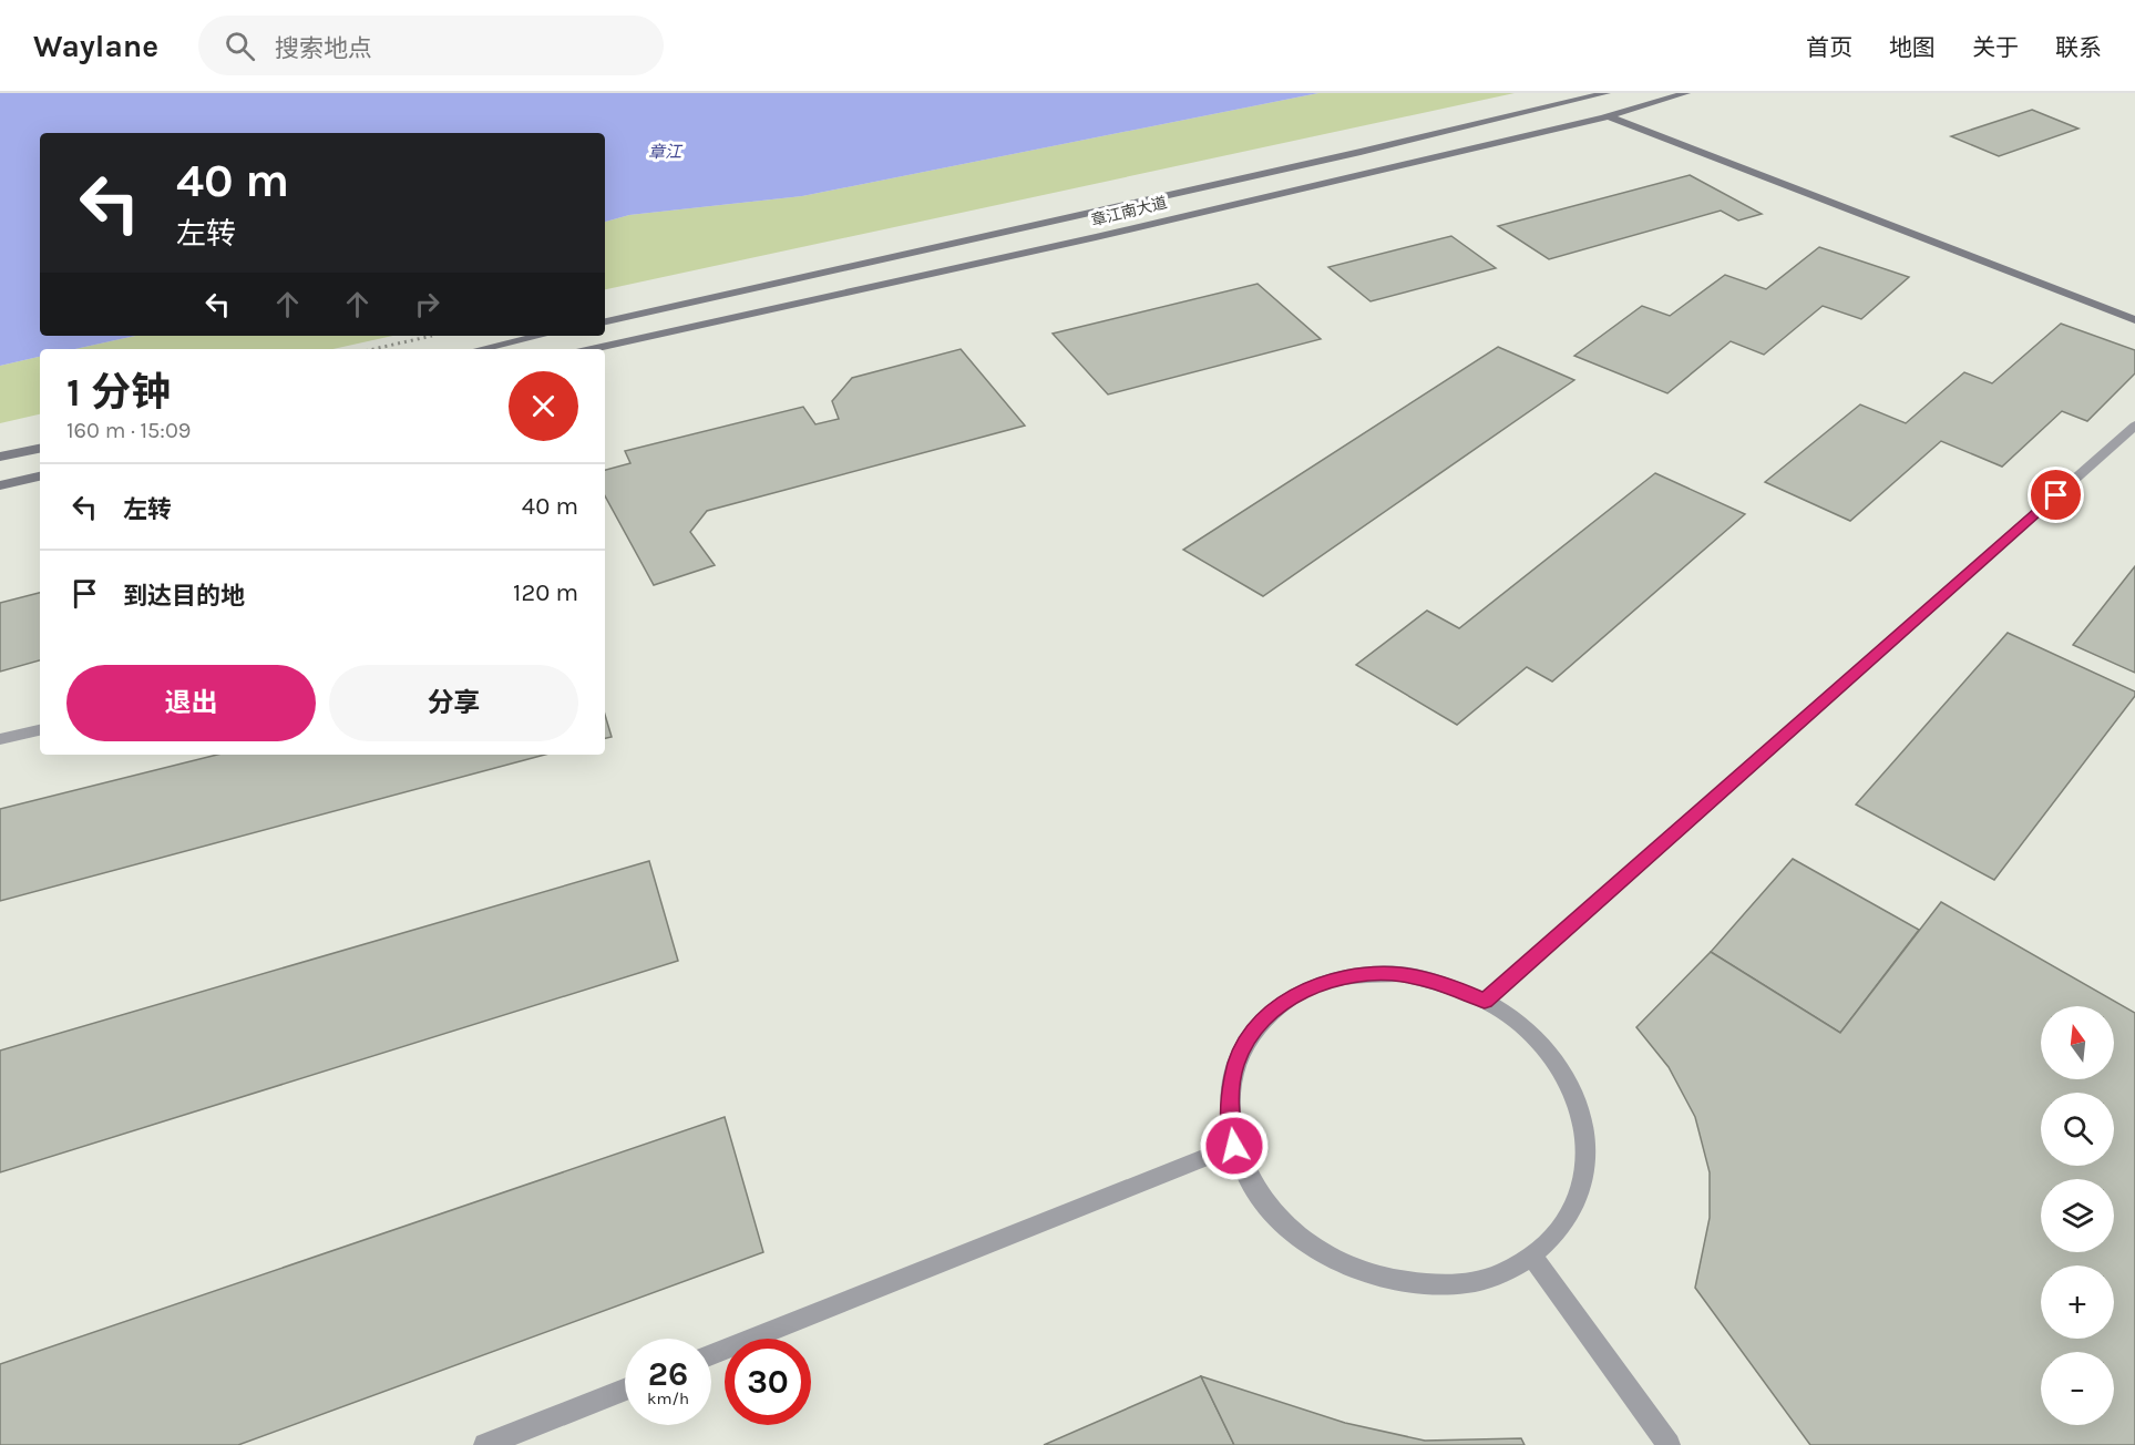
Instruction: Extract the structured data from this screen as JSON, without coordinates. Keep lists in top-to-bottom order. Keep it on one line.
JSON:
{"streets":{"main road":["章江南大道"]},"water":["章江"],"north":"top","page":{"header":"Waylane","search":"搜索地点","nav":["首页","地图","关于","联系"],"turn":["40 m","左转"],"heading":["1 分钟","160 m · 15:09"],"list":[{"name":"左转","value":"40 m"},{"name":"到达目的地","value":"120 m"}],"buttons":["退出","分享"],"map_buttons":["+","−"],"speed":"26 km/h","limit":"30"}}
